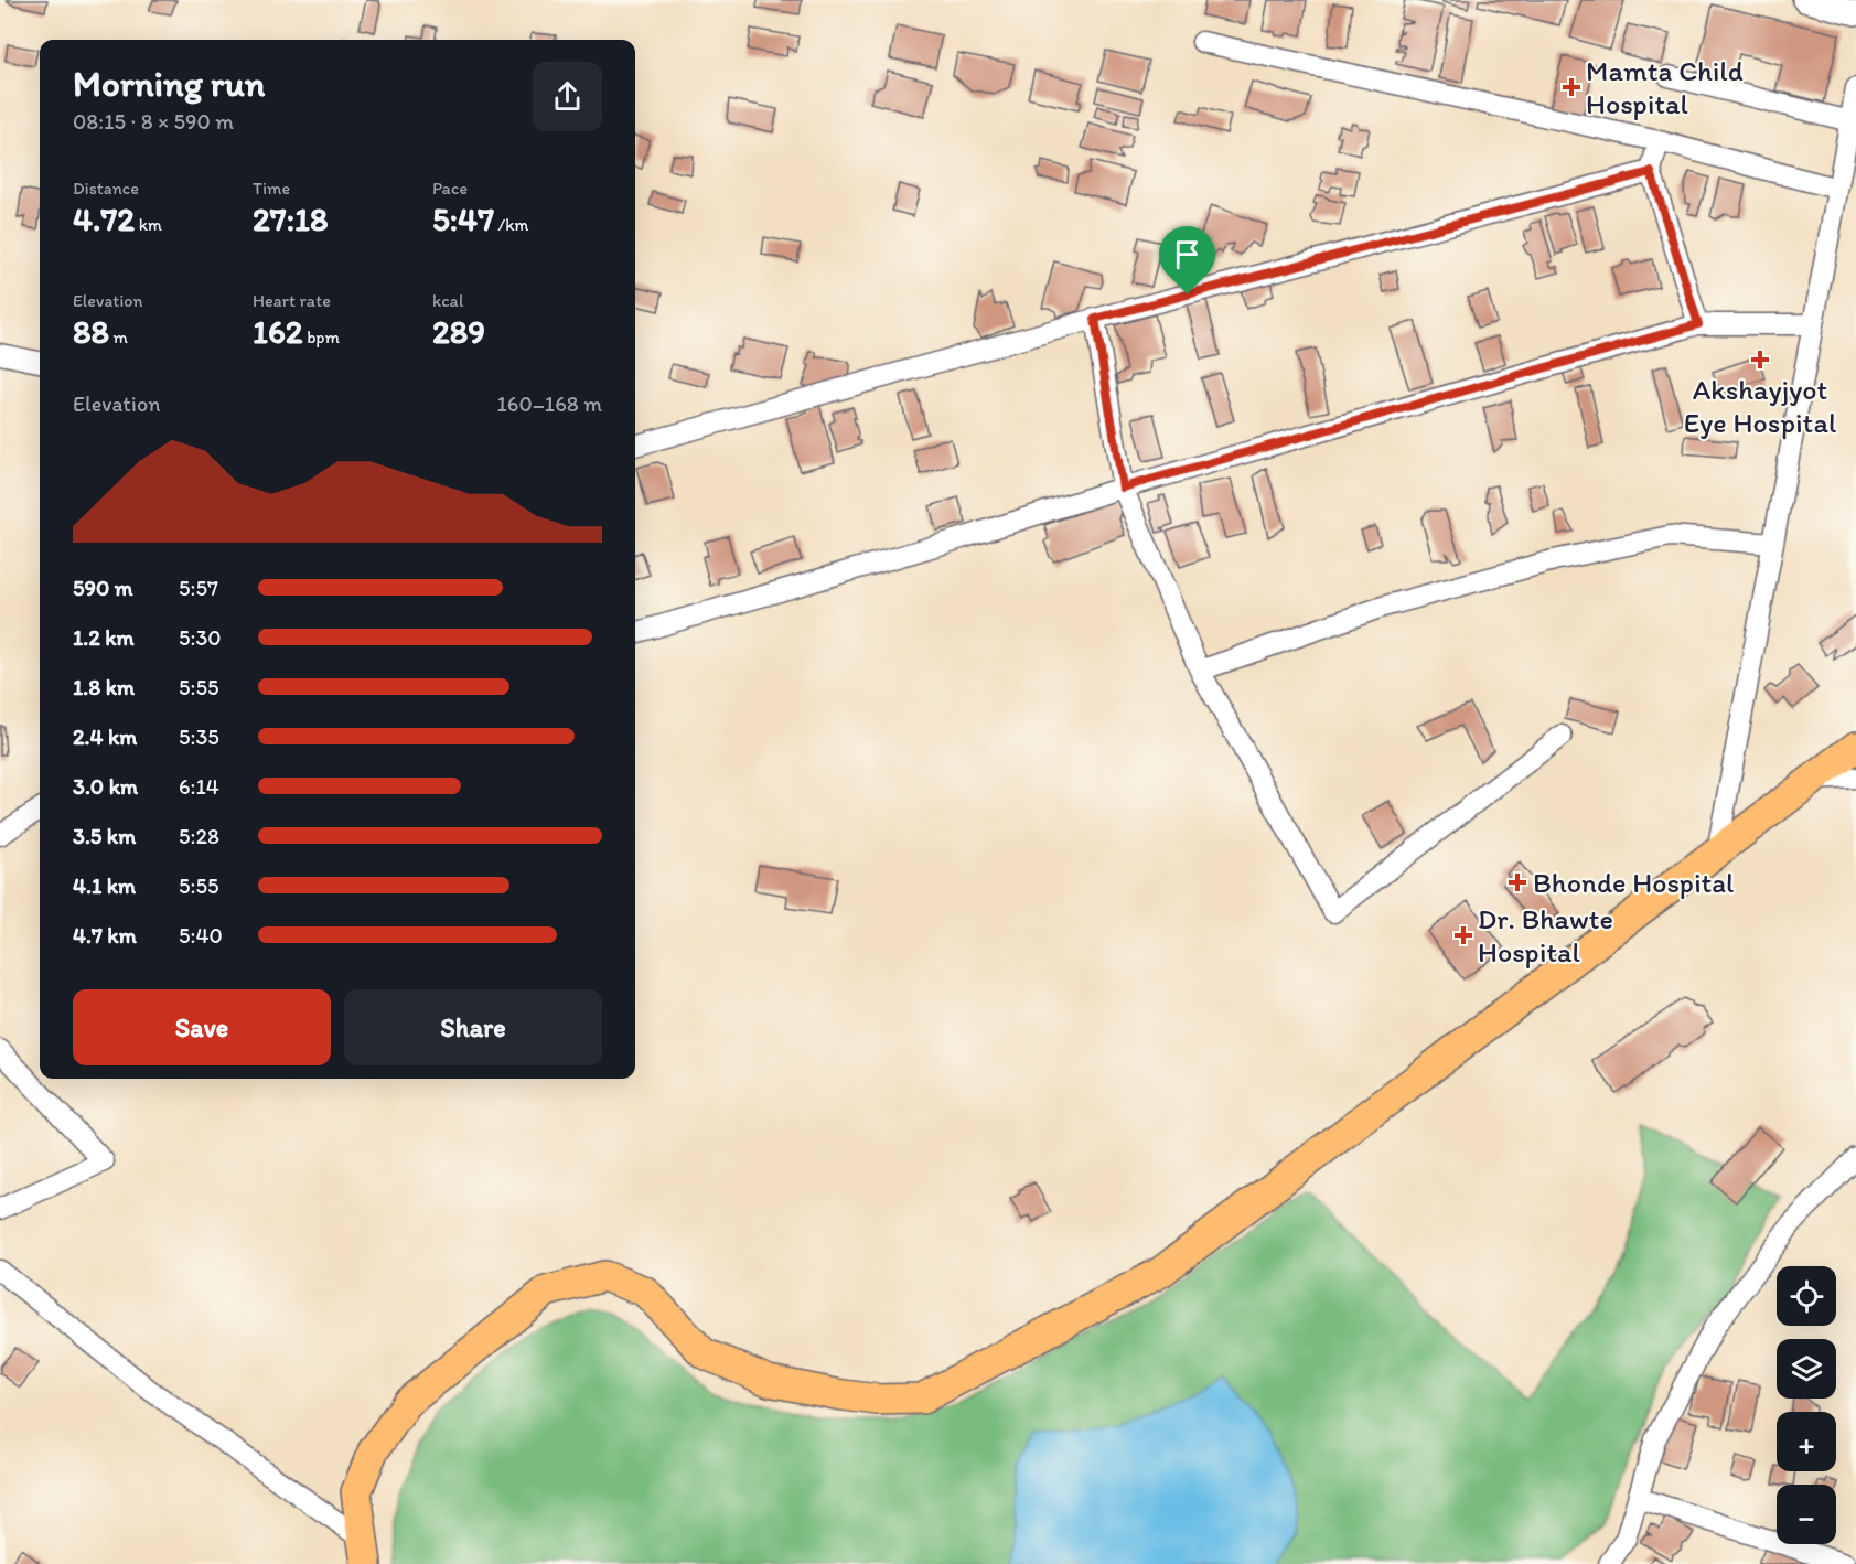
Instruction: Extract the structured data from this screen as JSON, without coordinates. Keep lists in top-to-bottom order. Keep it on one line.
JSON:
{"places":{"health":["Mamta Child Hospital","Akshayjyot Eye Hospital","Bhonde Hospital","Dr. Bhawte Hospital"]},"page":{"heading":["Morning run","08:15 · 8 × 590 m"],"stats":[["Distance","4.72 km"],["Time","27:18"],["Pace","5:47 /km"],["Elevation","88 m"],["Heart rate","162 bpm"],["kcal","289"]],"chart":["Elevation","160–168 m"],"list":[{"name":"590 m","note":"5:57"},{"name":"1.2 km","note":"5:30"},{"name":"1.8 km","note":"5:55"},{"name":"2.4 km","note":"5:35"},{"name":"3.0 km","note":"6:14"},{"name":"3.5 km","note":"5:28"},{"name":"4.1 km","note":"5:55"},{"name":"4.7 km","note":"5:40"}],"buttons":["Save","Share"],"map_buttons":["+","−"]}}
